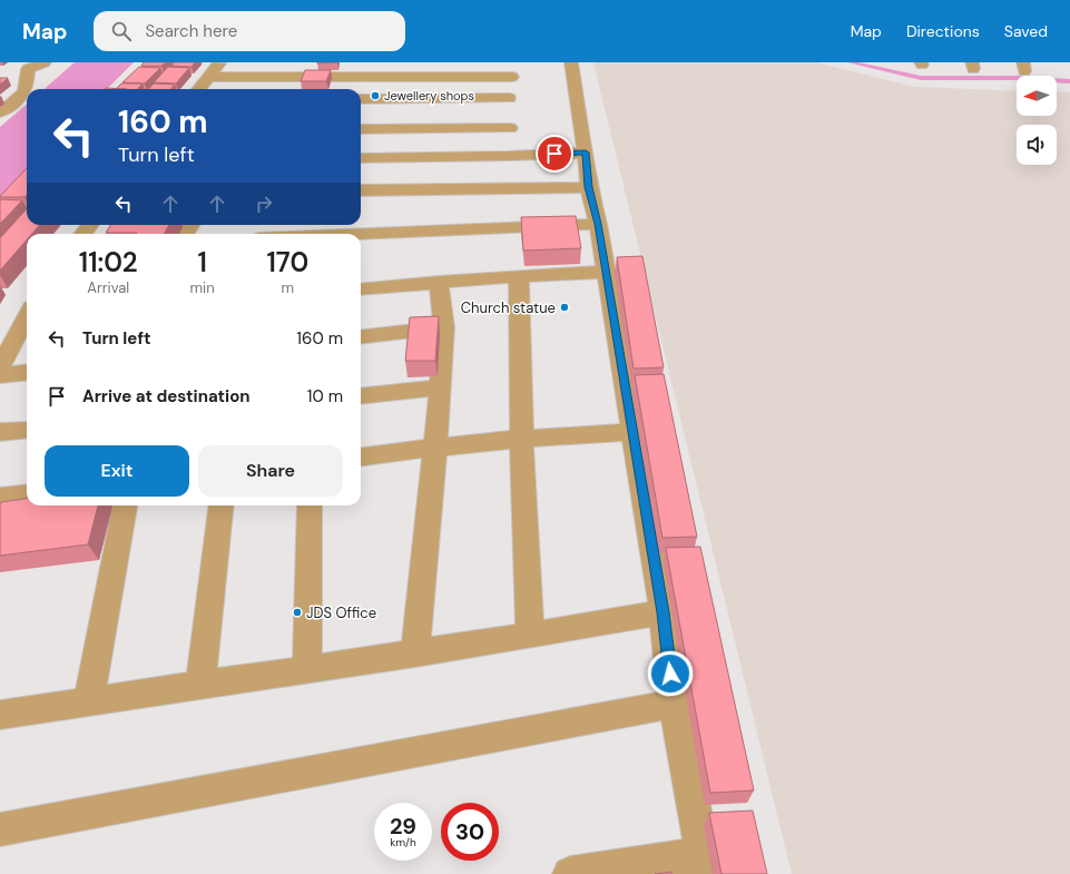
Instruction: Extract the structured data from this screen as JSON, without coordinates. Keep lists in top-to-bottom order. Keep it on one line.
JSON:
{"places":["Jewellery shops","Church statue","JDS Office"],"north":"left","page":{"header":"Map","search":"Search here","nav":["Map","Directions","Saved"],"turn":["160 m","Turn left"],"eta":["11:02","Arrival","1","min","170","m"],"list":[{"name":"Turn left","value":"160 m"},{"name":"Arrive at destination","value":"10 m"}],"buttons":["Exit","Share"],"speed":"29 km/h","limit":"30"}}
